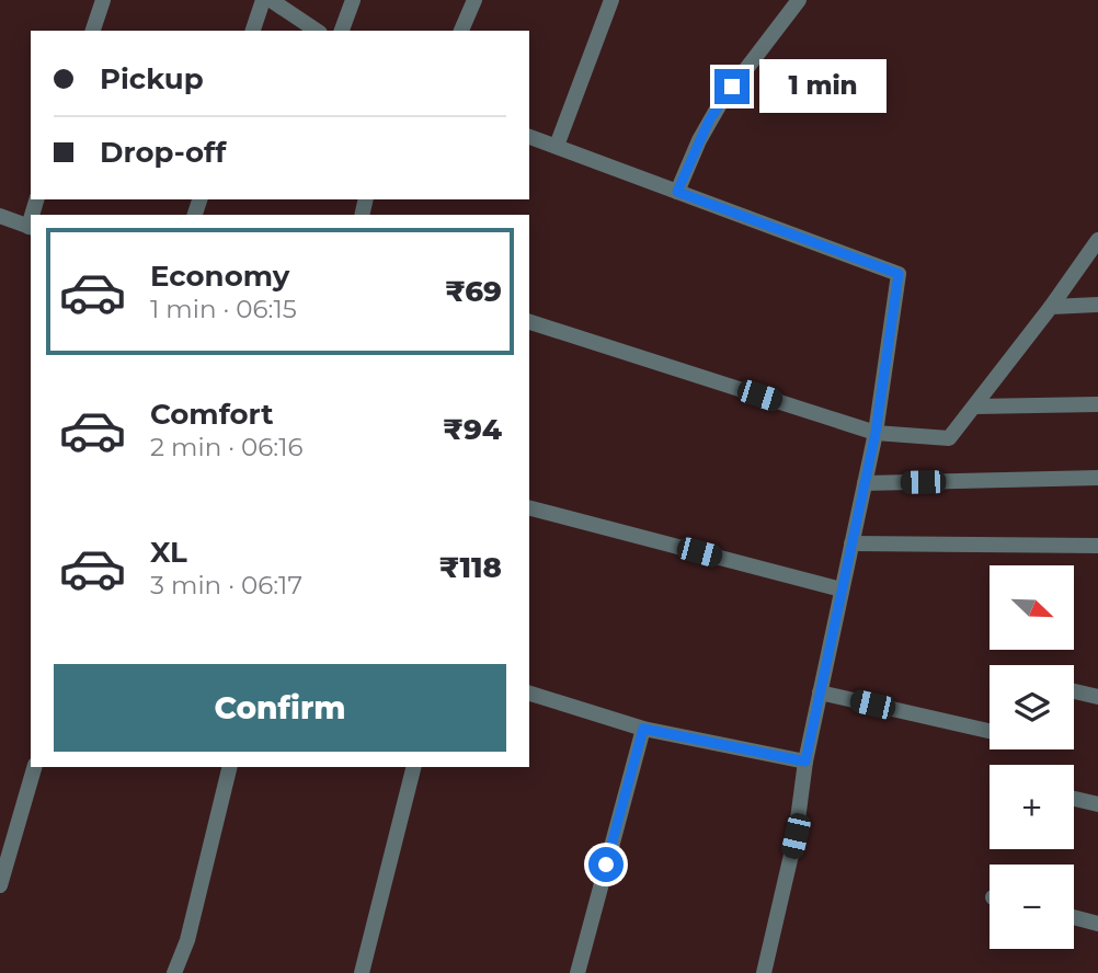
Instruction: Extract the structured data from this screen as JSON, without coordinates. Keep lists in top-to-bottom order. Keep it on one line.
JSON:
{"north":"bottom right","page":{"banner":["Pickup","Drop-off"],"bubble":"1 min","list":[{"name":"Economy","note":"1 min · 06:15","value":"₹69"},{"name":"Comfort","note":"2 min · 06:16","value":"₹94"},{"name":"XL","note":"3 min · 06:17","value":"₹118"}],"map_buttons":["+","−"],"buttons":"Confirm"}}
